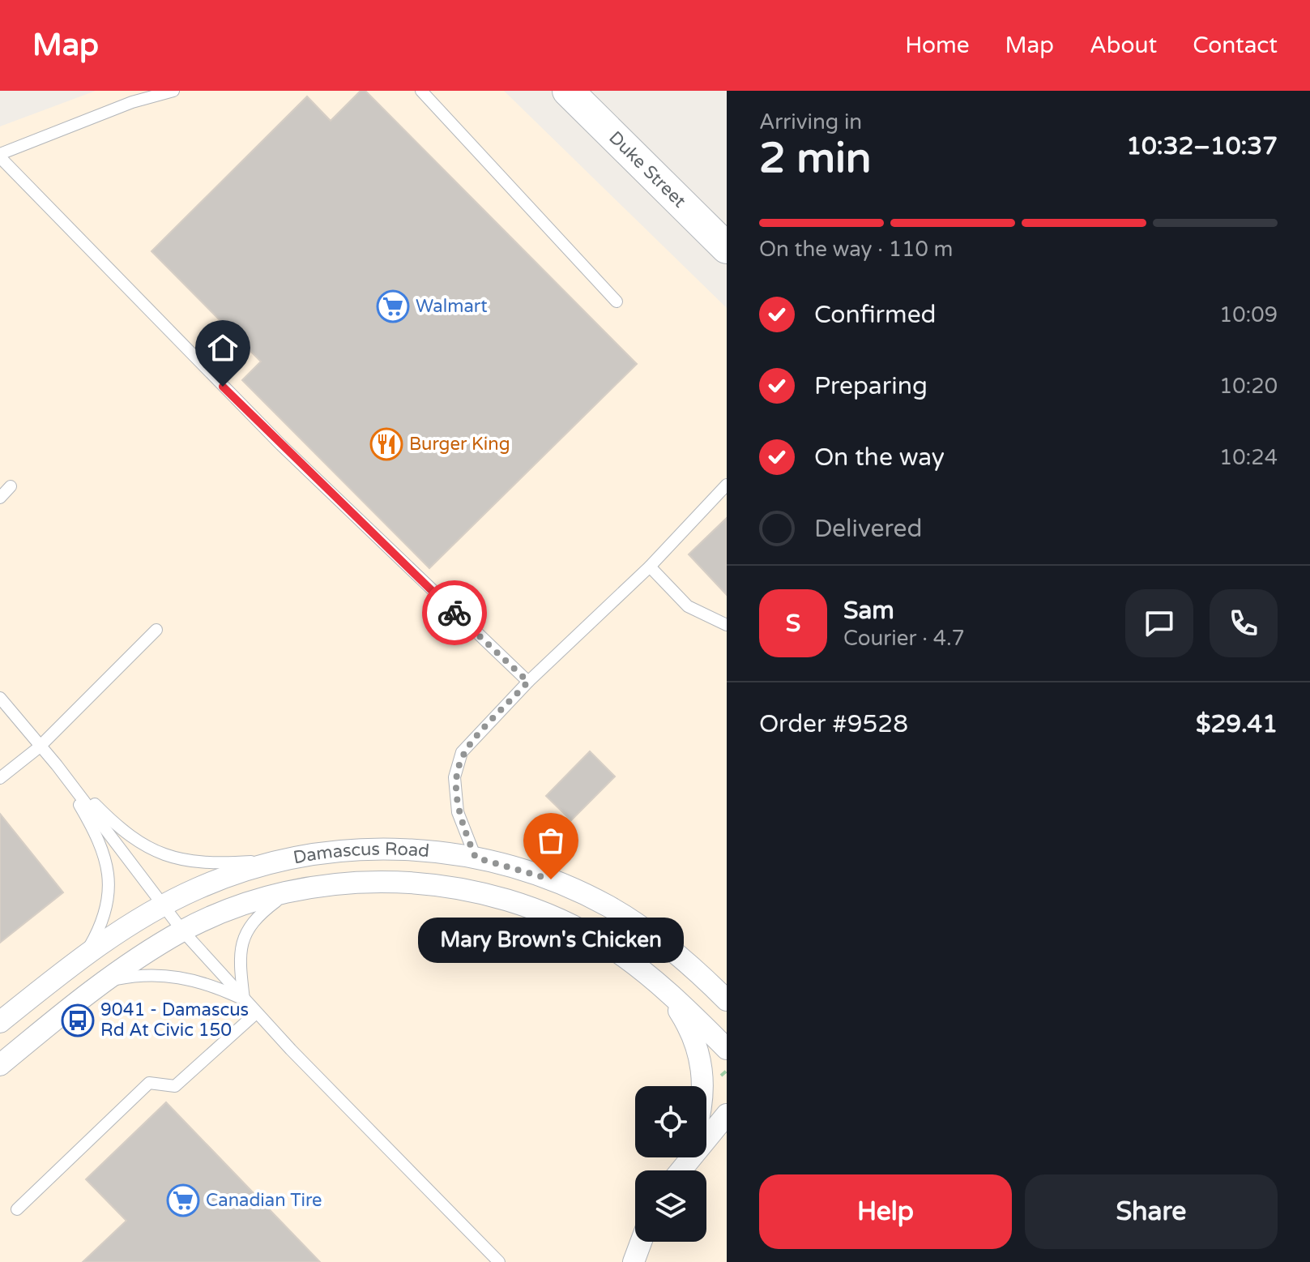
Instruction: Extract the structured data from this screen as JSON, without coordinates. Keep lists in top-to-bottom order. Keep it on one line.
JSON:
{"streets":{"main road":["Duke Street"],"street":["Damascus Road"]},"places":{"supermarket":["Walmart","Canadian Tire"],"restaurant":["Burger King"],"other":["Mary Brown's Chicken"],"bus stop":["9041 - Damascus Rd At Civic 150"]},"page":{"header":"Map","nav":["Home","Map","About","Contact"],"heading":["2 min","Arriving in","10:32–10:37"],"panel":["Sam","Courier · 4.7","Order #9528","$29.41"],"bar":"On the way · 110 m","list":[["Confirmed","10:09"],["Preparing","10:20"],["On the way","10:24"],"Delivered"],"round":"S","bubble":"Mary Brown's Chicken","buttons":["Help","Share"]}}
